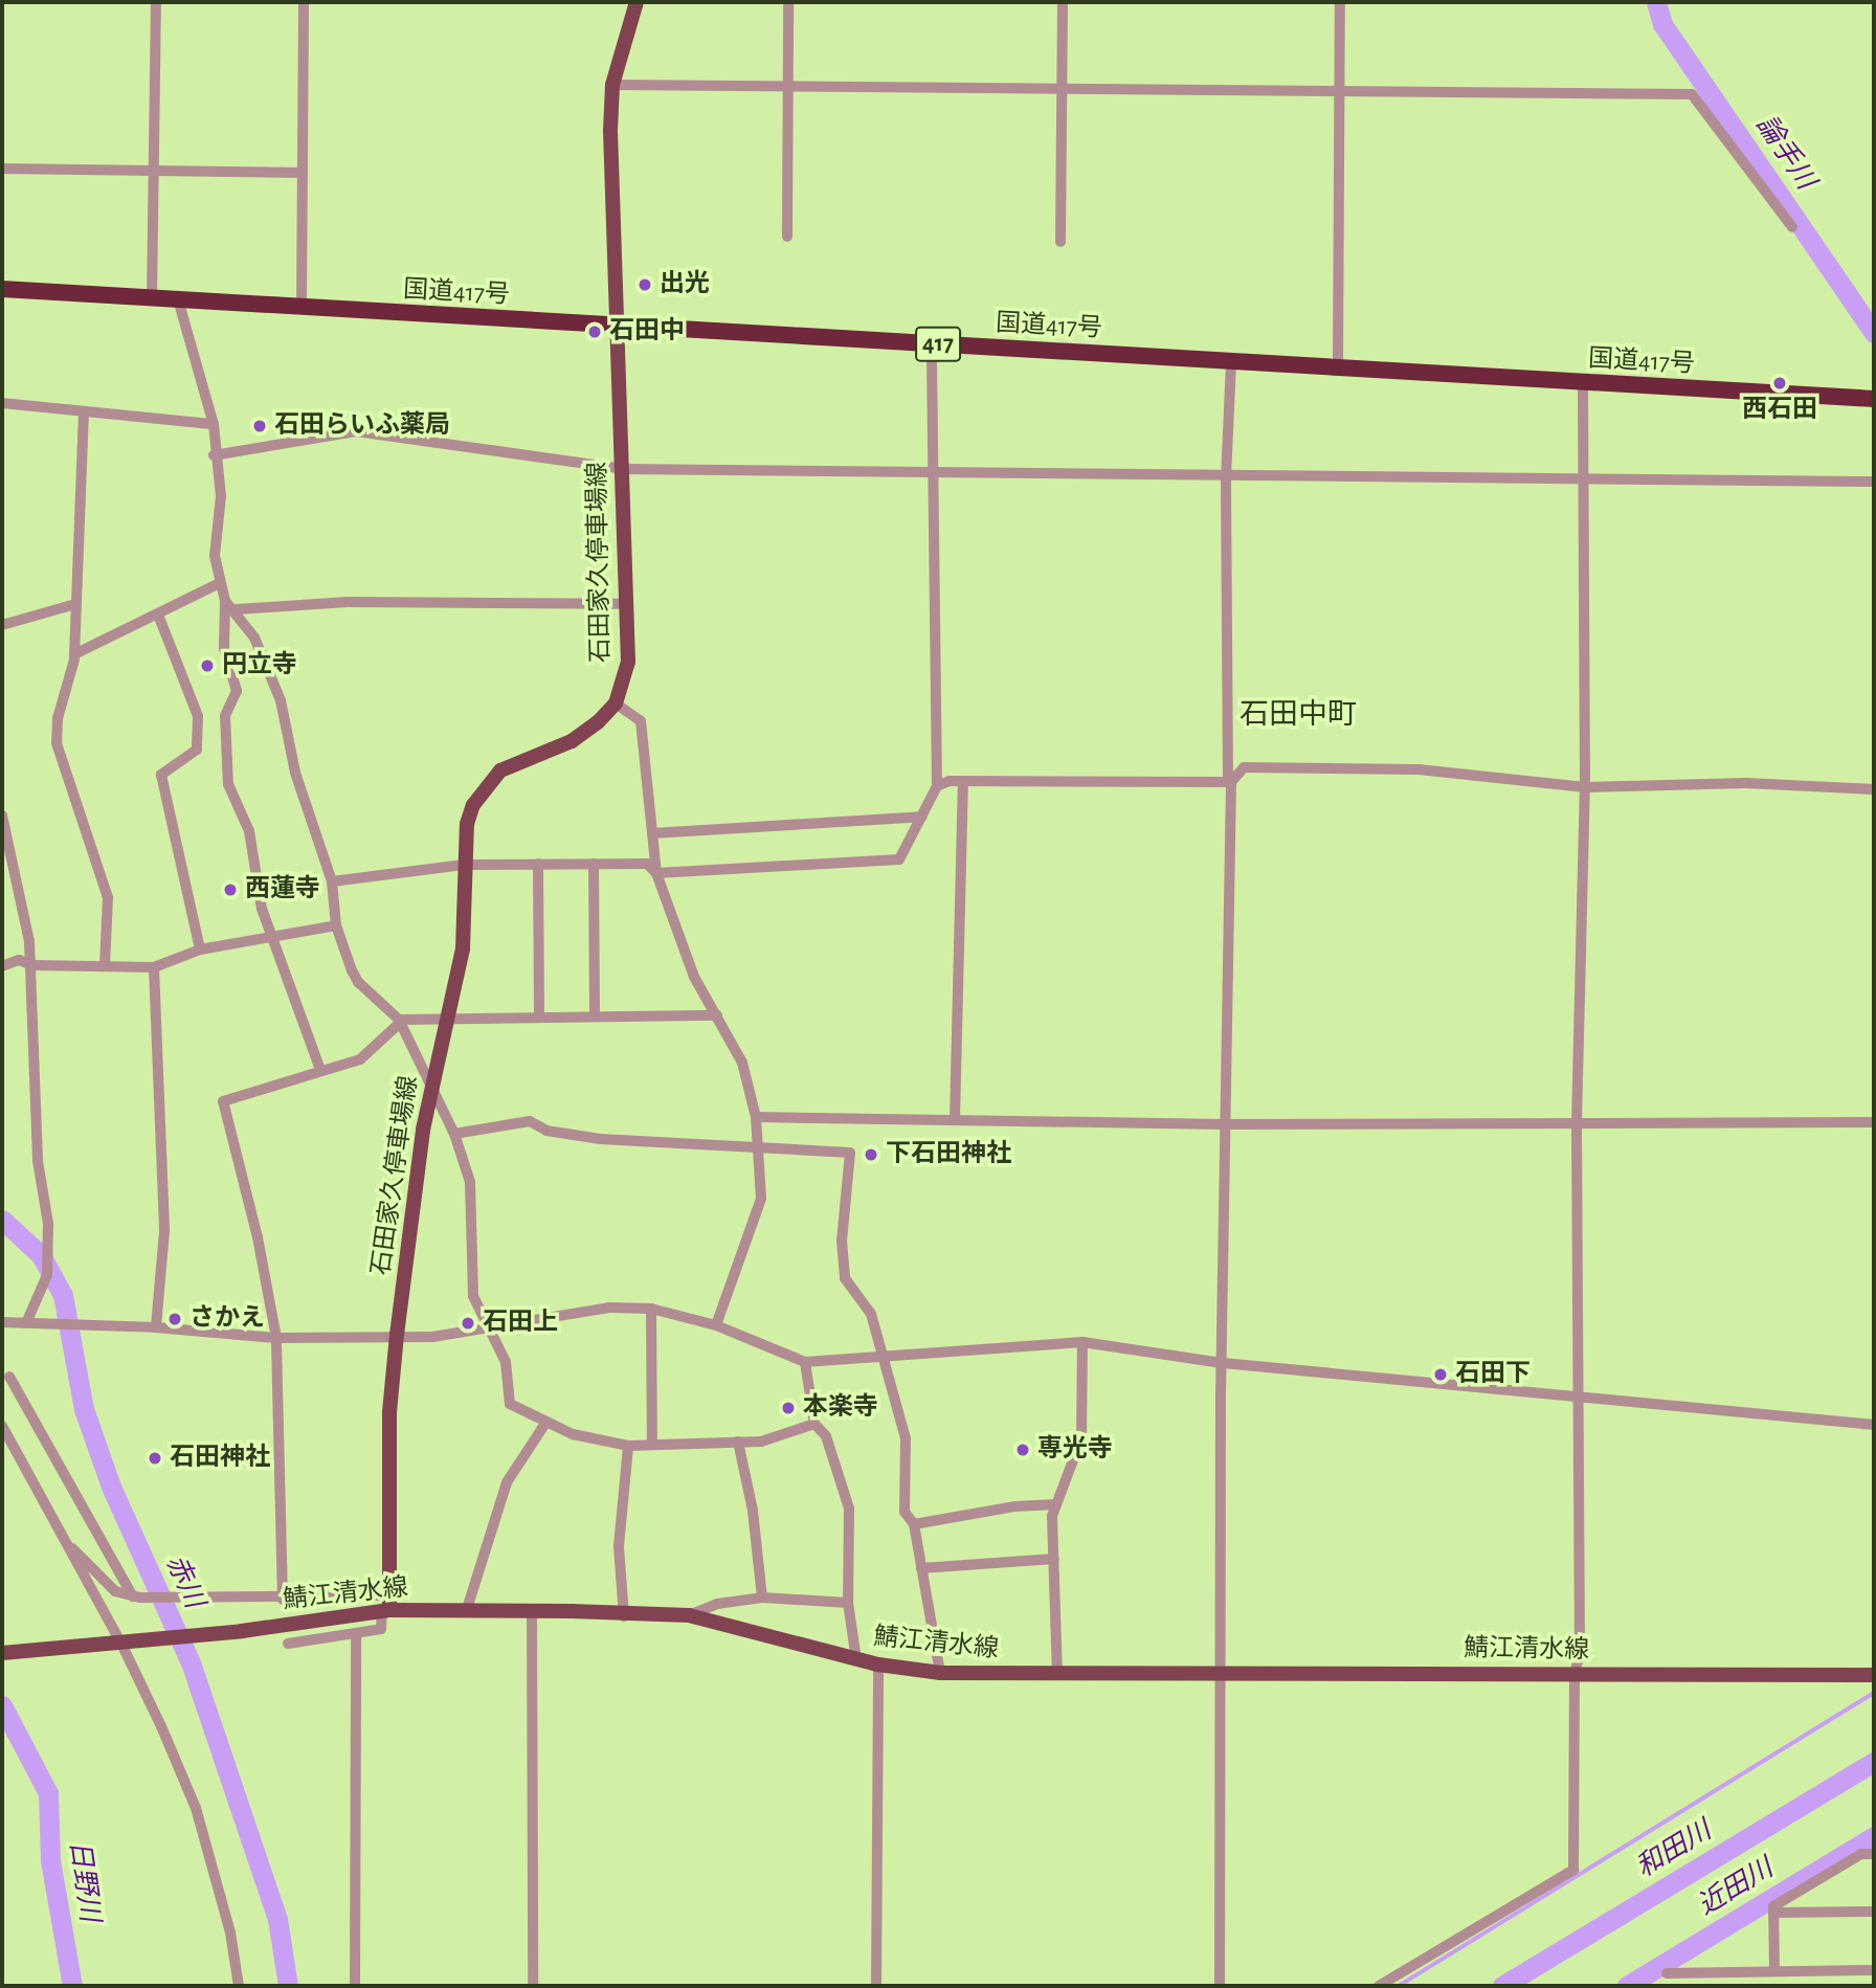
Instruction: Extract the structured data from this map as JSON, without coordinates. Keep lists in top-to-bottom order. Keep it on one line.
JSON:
{"streets":{"highway":["国道417号","417"],"main road":["石田家久停車場線","鯖江清水線"]},"crossings":[["国道417号","石田家久停車場線"],["石田家久停車場線","鯖江清水線"]],"districts":["石田中町"],"water":["論手川","赤川","和田川","日野川","近田川"],"places":["出光","石田中","西石田","石田らいふ薬局","円立寺","西蓮寺","下石田神社","さかえ","石田上","石田下","本楽寺","専光寺","石田神社"]}
